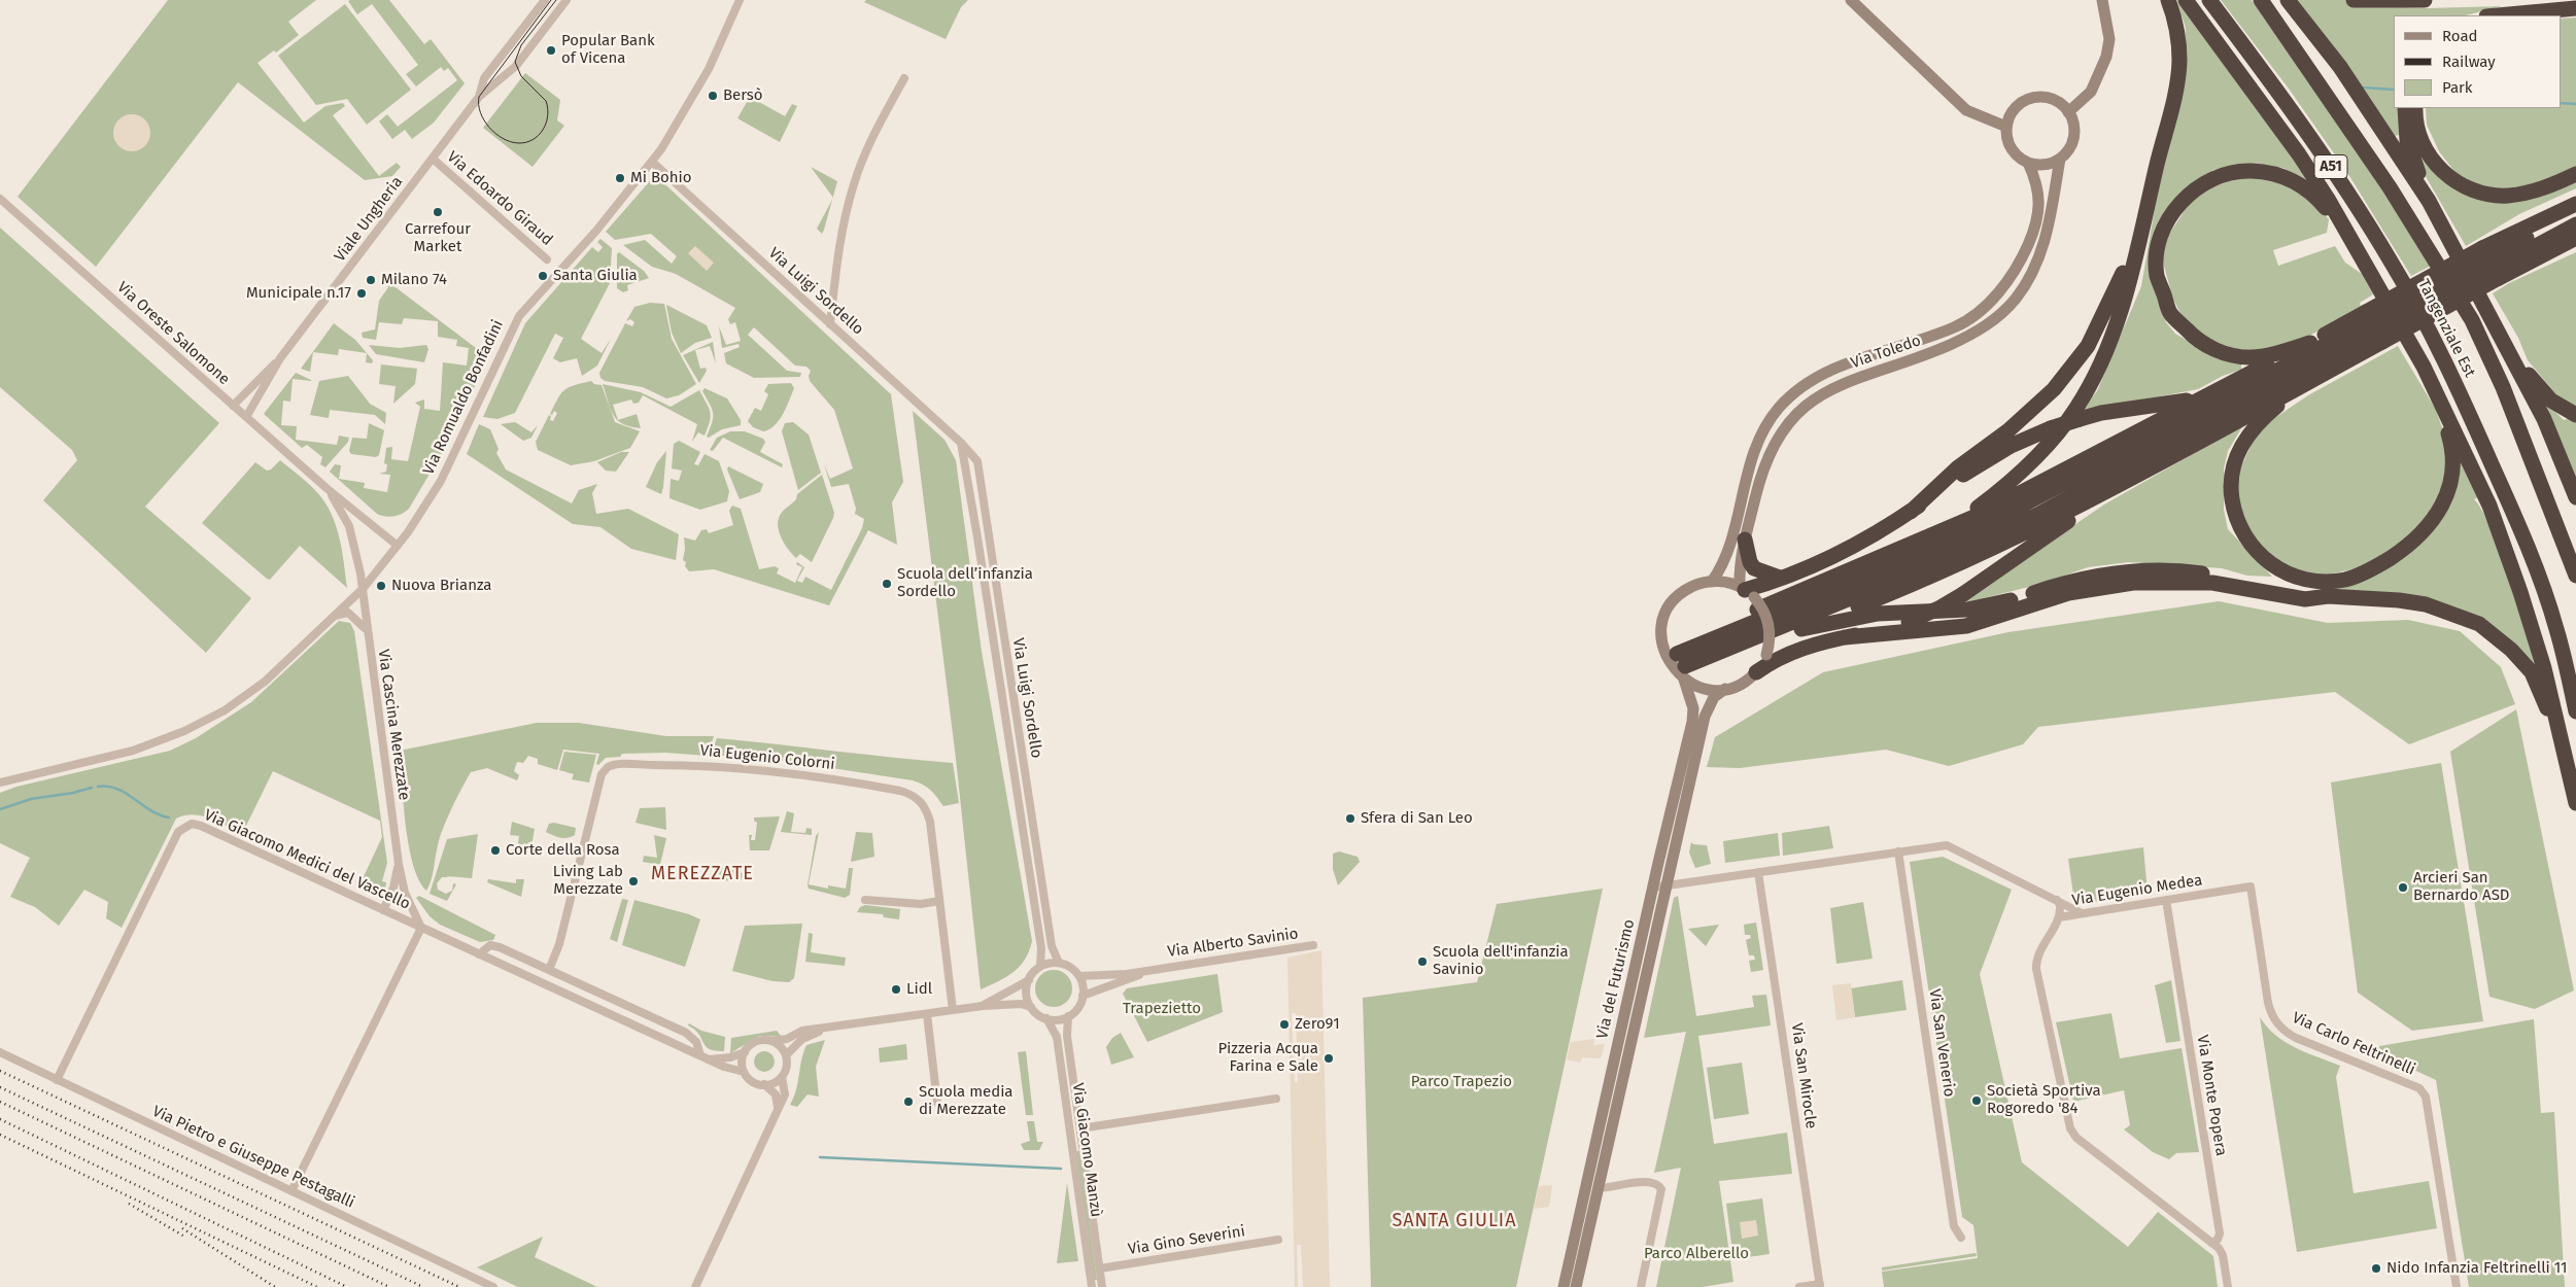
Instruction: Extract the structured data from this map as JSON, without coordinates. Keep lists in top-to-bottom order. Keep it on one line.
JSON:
{"streets":{"highway":["A51","Tangenziale Est"],"street":["Via Edoardo Giraud","Viale Ungheria","Via Luigi Sordello","Via Oreste Salomone","Via Toledo","Via Romualdo Bonfadini","Via Cascina Merezzate","Via Eugenio Colorni","Via Giacomo Medici del Vascello","Via Eugenio Medea","Via Alberto Savinio","Via del Futurismo","Via San Venerio","Via Carlo Feltrinelli","Via San Mirocle","Via Monte Popera","Via Giacomo Manzù","Via Pietro e Giuseppe Pestagalli","Via Gino Severini"]},"crossings":[["Via Edoardo Giraud","Viale Ungheria"],["Viale Ungheria","Via Oreste Salomone"],["Via Luigi Sordello","Via Romualdo Bonfadini"],["Via Luigi Sordello","Via Alberto Savinio"],["Via Luigi Sordello","Via Giacomo Manzù"],["Via Oreste Salomone","Via Cascina Merezzate"],["Via Toledo","Via del Futurismo"],["Via Romualdo Bonfadini","Via Cascina Merezzate"],["Via Cascina Merezzate","Via Giacomo Medici del Vascello"],["Via Giacomo Medici del Vascello","Via Pietro e Giuseppe Pestagalli"],["Via Eugenio Medea","Via Carlo Feltrinelli"],["Via Eugenio Medea","Via Monte Popera"],["Via Alberto Savinio","Via Giacomo Manzù"],["Via Giacomo Manzù","Via Gino Severini"]],"districts":["MEREZZATE","SANTA GIULIA"],"parks":["Trapezietto","Parco Trapezio","Parco Alberello"],"places":["Popular Bank of Vicena","Bersò","Mi Bohio","Carrefour Market","Santa Giulia","Milano 74","Municipale n.17","Scuola dell’infanzia Sordello","Nuova Brianza","Sfera di San Leo","Corte della Rosa","Living Lab Merezzate","Arcieri San Bernardo ASD","Scuola dell'infanzia Savinio","Lidl","Zero91","Pizzeria Acqua Farina e Sale","Società Sportiva Rogoredo '84","Scuola media di Merezzate","Nido Infanzia Feltrinelli 11"],"legend":["Road","Railway","Park"]}
